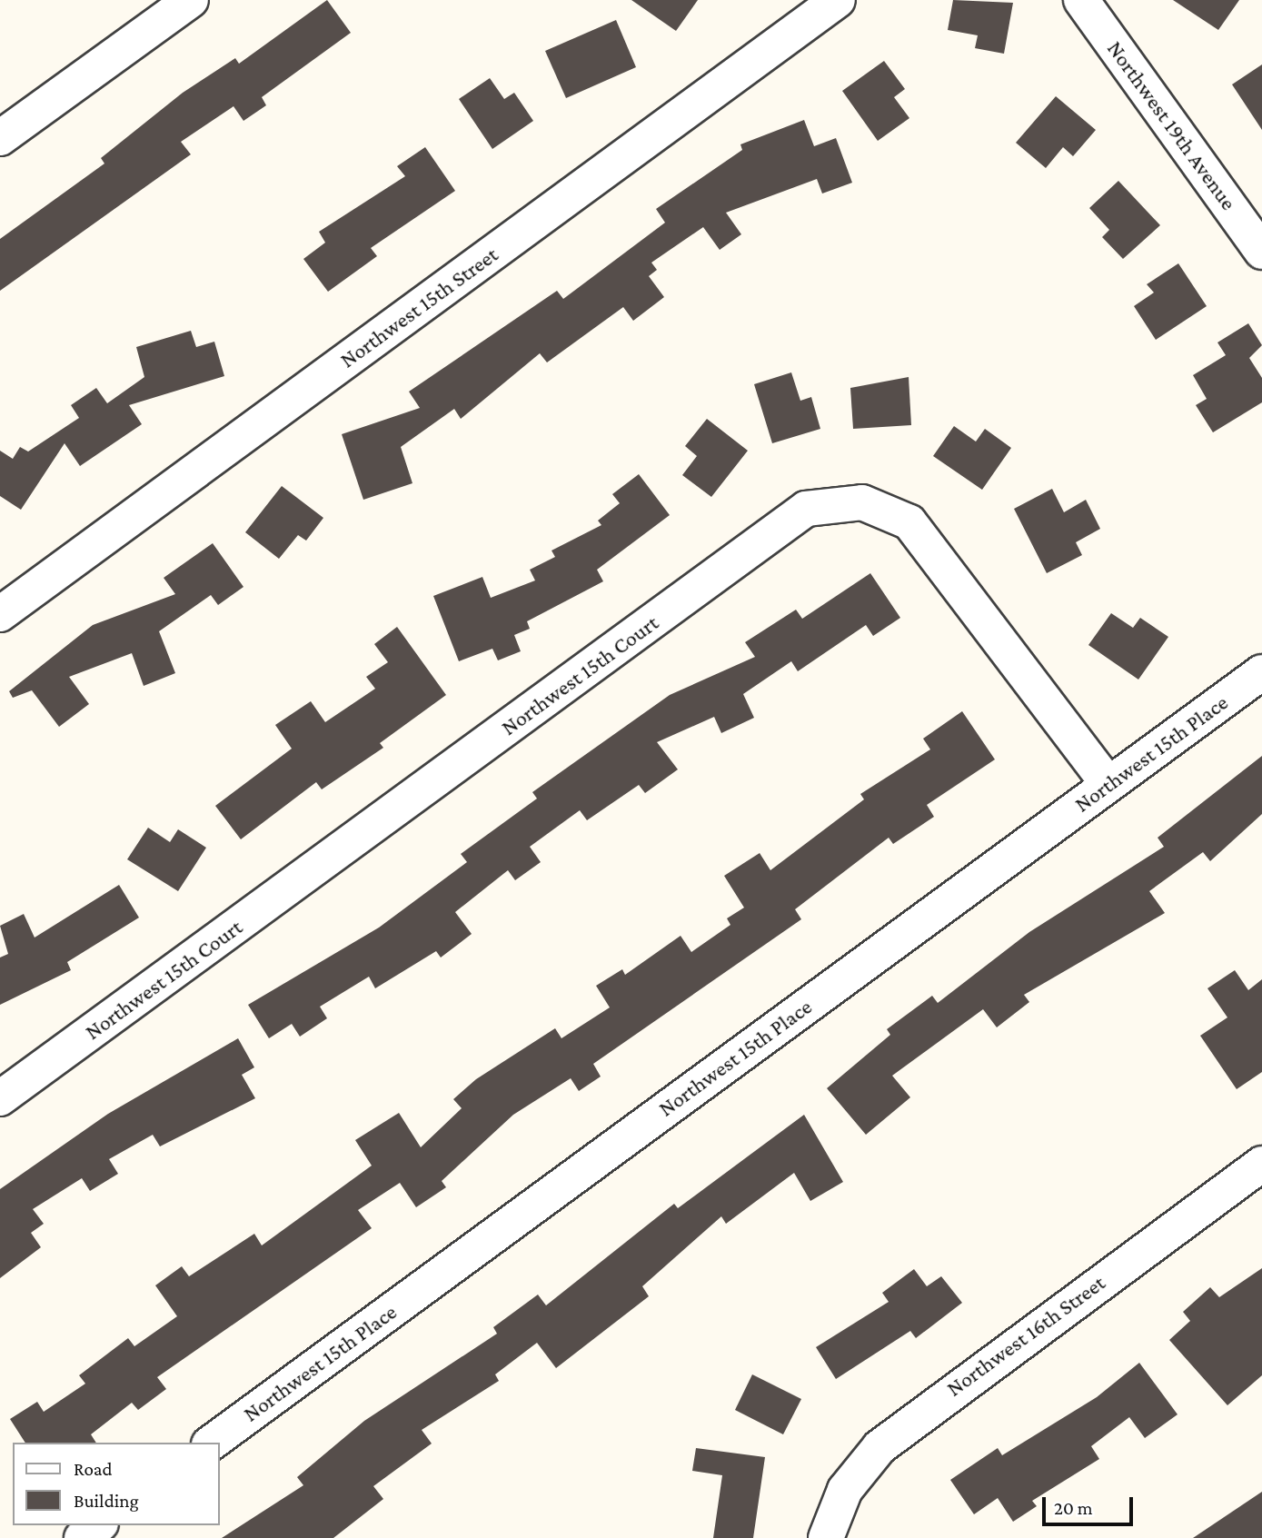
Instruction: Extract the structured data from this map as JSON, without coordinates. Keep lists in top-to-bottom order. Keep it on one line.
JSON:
{"streets":{"street":["Northwest 19th Avenue","Northwest 15th Street","Northwest 15th Court","Northwest 15th Place","Northwest 16th Street"]},"crossings":[["Northwest 15th Court","Northwest 15th Place"]],"legend":["Road","Building"],"scale_bar":"20 m"}
